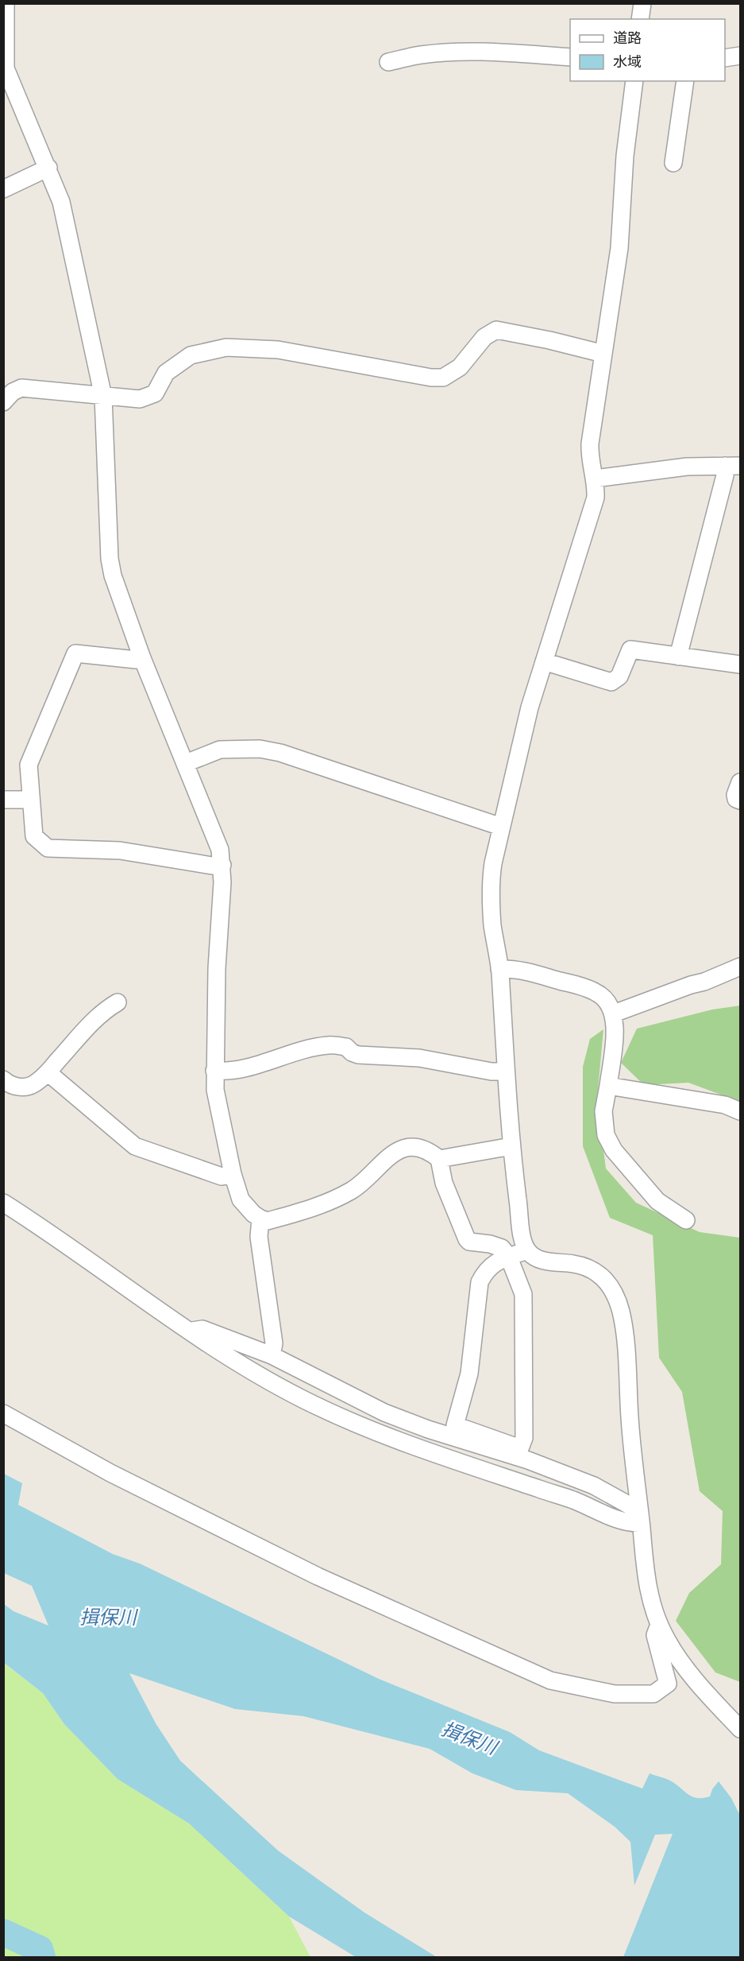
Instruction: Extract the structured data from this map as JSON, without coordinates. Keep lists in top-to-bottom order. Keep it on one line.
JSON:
{"water":["揖保川"],"legend":["道路","水域"]}
